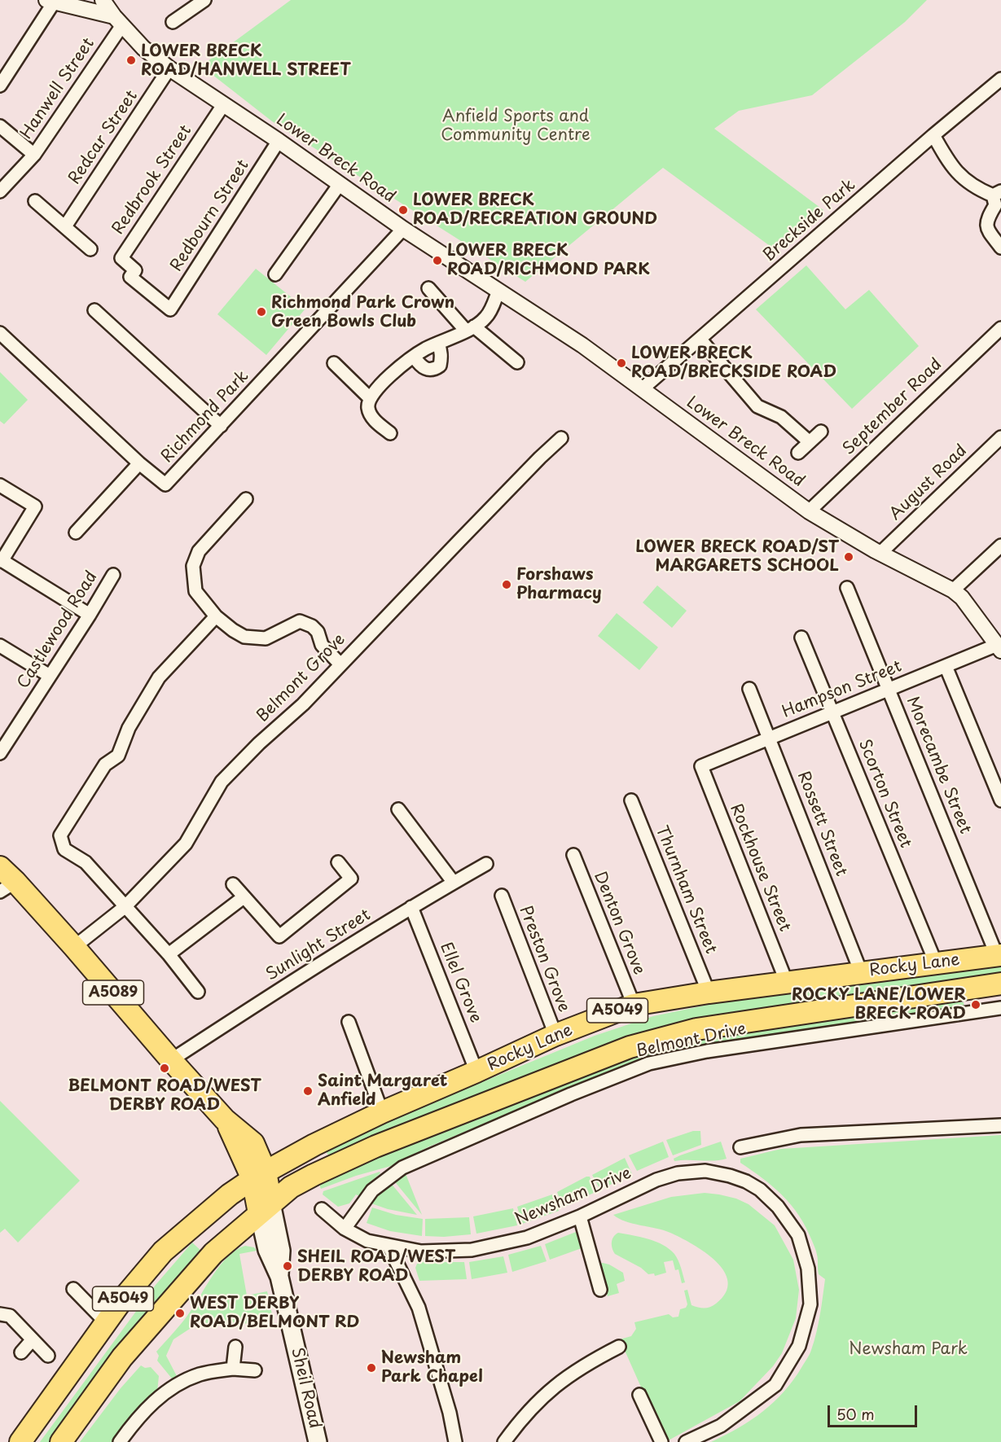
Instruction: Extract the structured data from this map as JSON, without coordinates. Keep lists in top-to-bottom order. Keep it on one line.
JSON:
{"streets":{"highway":["Rocky Lane","A5089","A5049"],"main road":["Sheil Road"],"street":["Hanwell Street","Redcar Street","Lower Breck Road","Redbrook Street","Redbourn Street","Breckside Park","September Road","Richmond Park","August Road","Castlewood Road","Belmont Grove","Hampson Street","Morecambe Street","Scorton Street","Rossett Street","Rockhouse Street","Thurnham Street","Denton Grove","Sunlight Street","Preston Grove","Ellel Grove","Belmont Drive","Newsham Drive"]},"crossings":[["Hanwell Street","Lower Breck Road"],["Redcar Street","Lower Breck Road"],["Lower Breck Road","Redbrook Street"],["Lower Breck Road","Redbourn Street"],["Lower Breck Road","Breckside Park"],["Lower Breck Road","September Road"],["Lower Breck Road","Richmond Park"],["Lower Breck Road","August Road"],["Lower Breck Road","Hampson Street"],["Redbrook Street","Redbourn Street"],["Belmont Grove","A5089"],["Hampson Street","Morecambe Street"],["Hampson Street","Scorton Street"],["Hampson Street","Rossett Street"],["Hampson Street","Rockhouse Street"],["Morecambe Street","Rocky Lane"],["Scorton Street","Rocky Lane"],["Rossett Street","Rocky Lane"],["Rockhouse Street","Rocky Lane"],["Thurnham Street","Rocky Lane"],["Denton Grove","Rocky Lane"],["Sunlight Street","Ellel Grove"],["Sunlight Street","A5089"],["Preston Grove","Rocky Lane"],["Rocky Lane","Ellel Grove"],["Rocky Lane","A5089"],["Rocky Lane","A5049"],["Rocky Lane","Sheil Road"],["A5089","A5049"],["A5049","Sheil Road"],["Belmont Drive","Newsham Drive"]],"parks":["Anfield Sports and Community Centre","Newsham Park"],"places":["LOWER BRECK ROAD/HANWELL STREET","LOWER BRECK ROAD/RECREATION GROUND","LOWER BRECK ROAD/RICHMOND PARK","Richmond Park Crown Green Bowls Club","LOWER BRECK ROAD/BRECKSIDE ROAD","LOWER BRECK ROAD/ST MARGARETS SCHOOL","Forshaws Pharmacy","ROCKY LANE/LOWER BRECK ROAD","BELMONT ROAD/WEST DERBY ROAD","Saint Margaret Anfield","SHEIL ROAD/WEST DERBY ROAD","WEST DERBY ROAD/BELMONT RD","Newsham Park Chapel"],"scale_bar":"50 m"}
